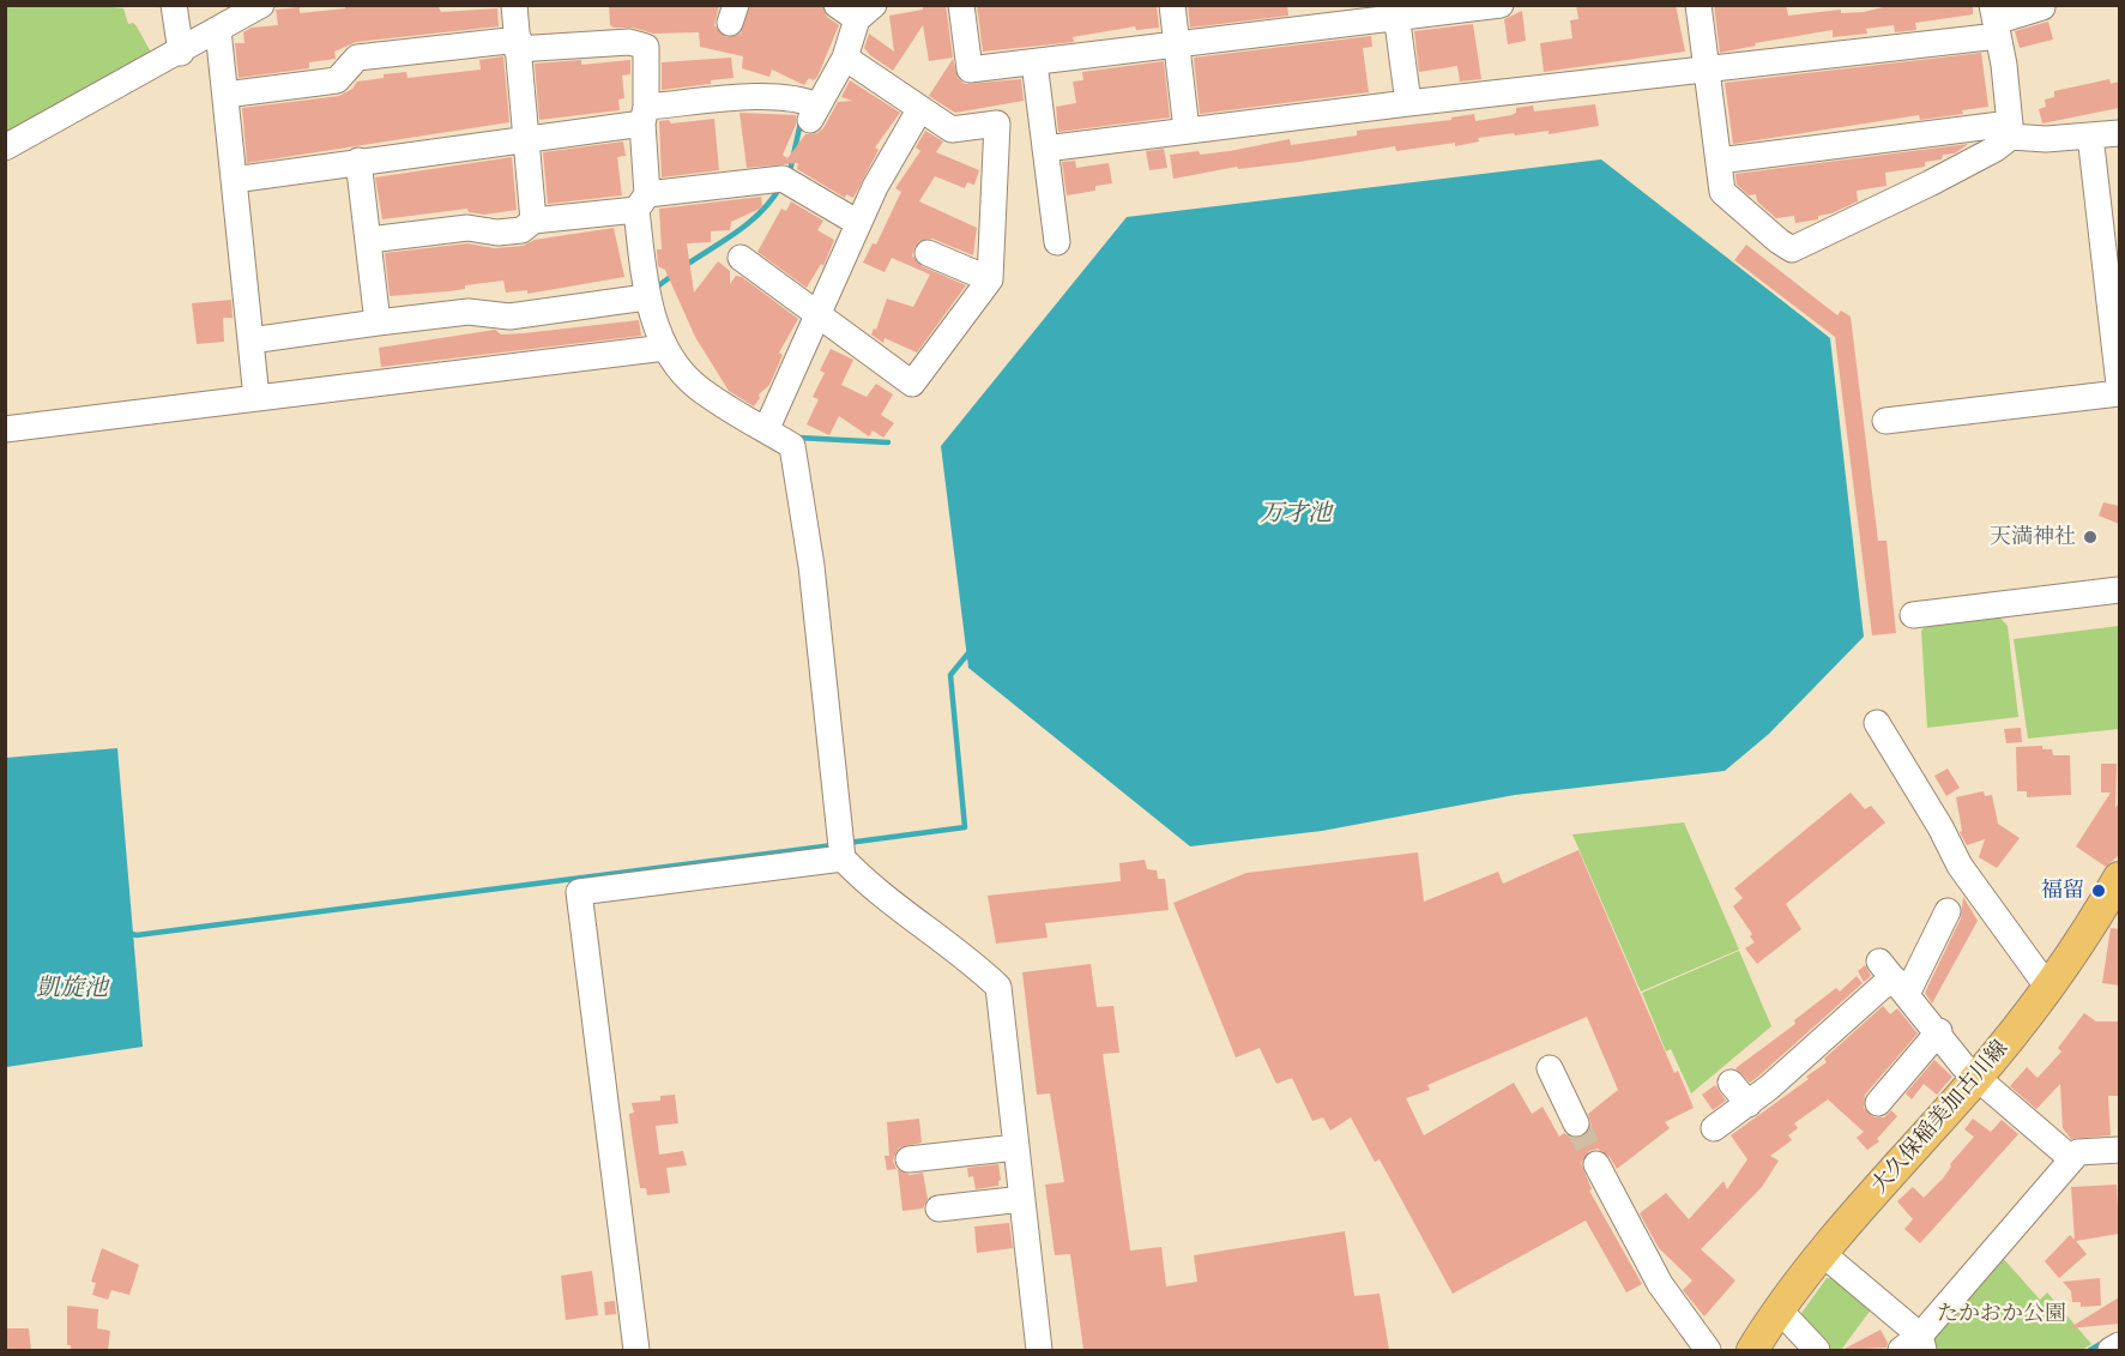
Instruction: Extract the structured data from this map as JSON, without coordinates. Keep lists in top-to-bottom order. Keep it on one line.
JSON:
{"streets":{"main road":["大久保稲美加古川線"]},"water":["万才池","凱旋池"],"parks":["たかおか公園"],"places":["天満神社","福留"]}
